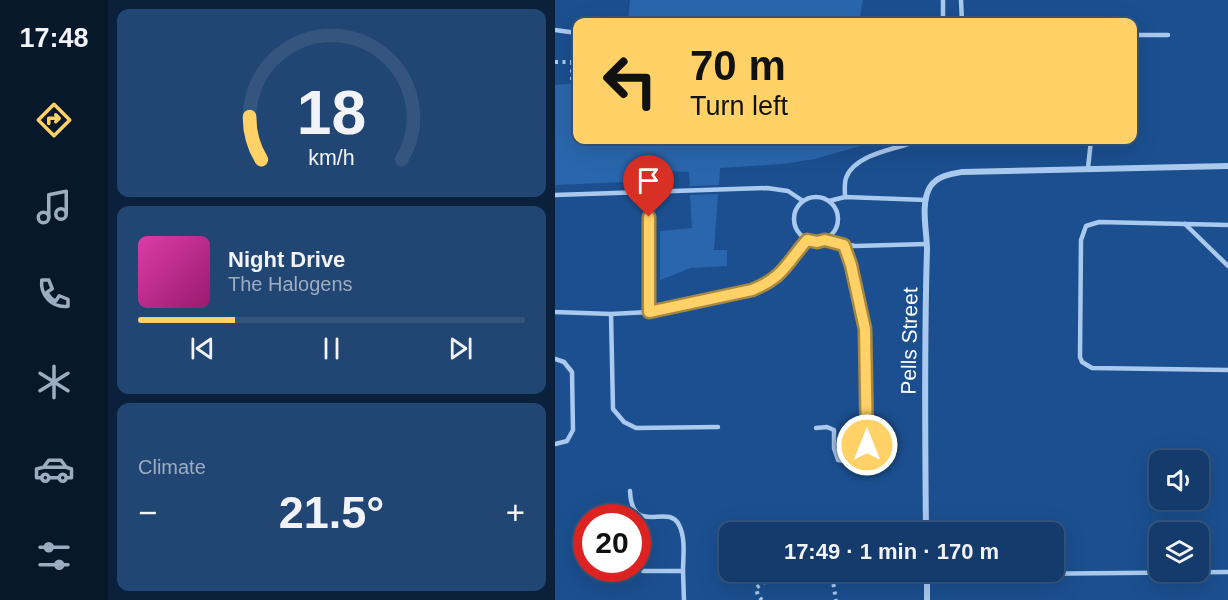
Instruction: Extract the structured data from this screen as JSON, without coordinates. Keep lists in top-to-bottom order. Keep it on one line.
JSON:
{"streets":{"street":["Pells Street"]},"page":{"tabs":"17:48","turn":["70 m","Turn left"],"song":["Night Drive","The Halogens"],"tile":"Climate","heat":["−","21.5°","+"],"limit":"20","trip":"17:49 · 1 min · 170 m","gauge":["18","km/h"]}}
